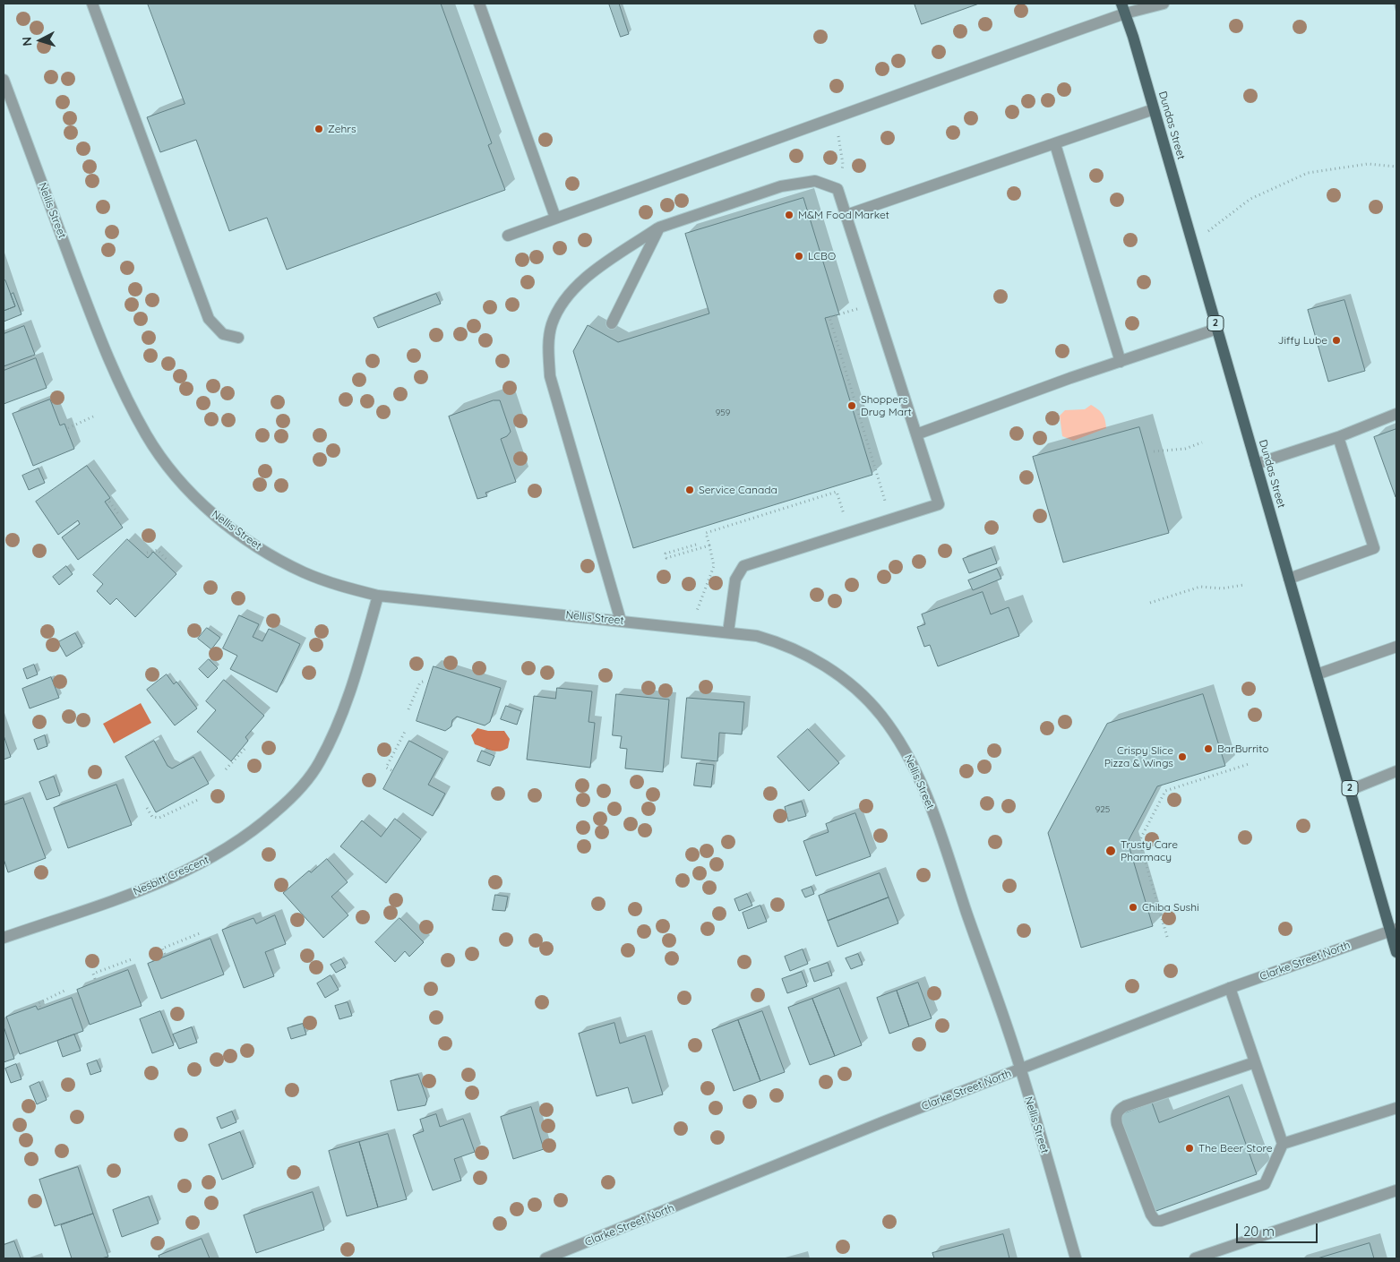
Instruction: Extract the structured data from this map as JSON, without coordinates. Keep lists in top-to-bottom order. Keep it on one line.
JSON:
{"streets":{"main road":["Dundas Street","2"],"street":["Nellis Street","Nesbitt Crescent","Clarke Street North"]},"crossings":[["Dundas Street","Clarke Street North"],["Nellis Street","Nesbitt Crescent"],["Nellis Street","Clarke Street North"]],"places":["Zehrs","M&M Food Market","LCBO","Jiffy Lube","Shoppers Drug Mart","Service Canada","BarBurrito","Crispy Slice Pizza & Wings","Trusty Care Pharmacy","Chiba Sushi","The Beer Store"],"house_numbers":["959","925"],"scale_bar":"20 m","north":"left"}
